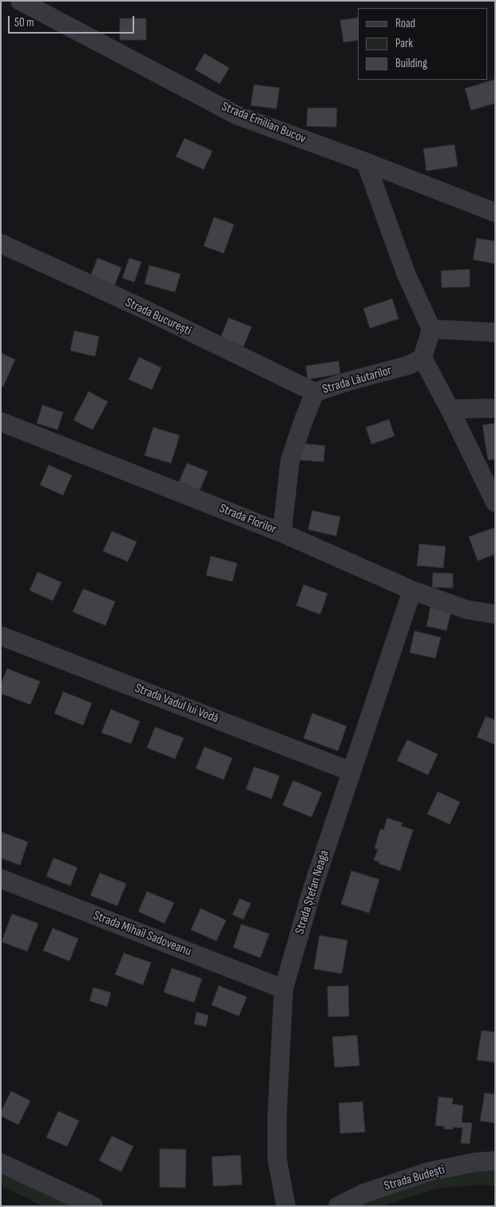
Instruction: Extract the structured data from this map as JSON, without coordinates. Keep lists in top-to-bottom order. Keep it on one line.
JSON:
{"streets":{"street":["Strada Emilian Bucov","Strada București","Strada Lăutarilor","Strada Florilor","Strada Vadul lui Vodă","Strada Ștefan Neaga","Strada Mihail Sadoveanu","Strada Budești"]},"crossings":[["Strada București","Strada Lăutarilor"],["Strada Lăutarilor","Strada Florilor"],["Strada Florilor","Strada Ștefan Neaga"],["Strada Vadul lui Vodă","Strada Ștefan Neaga"],["Strada Ștefan Neaga","Strada Mihail Sadoveanu"]],"legend":["Road","Park","Building"],"scale_bar":"50 m"}
